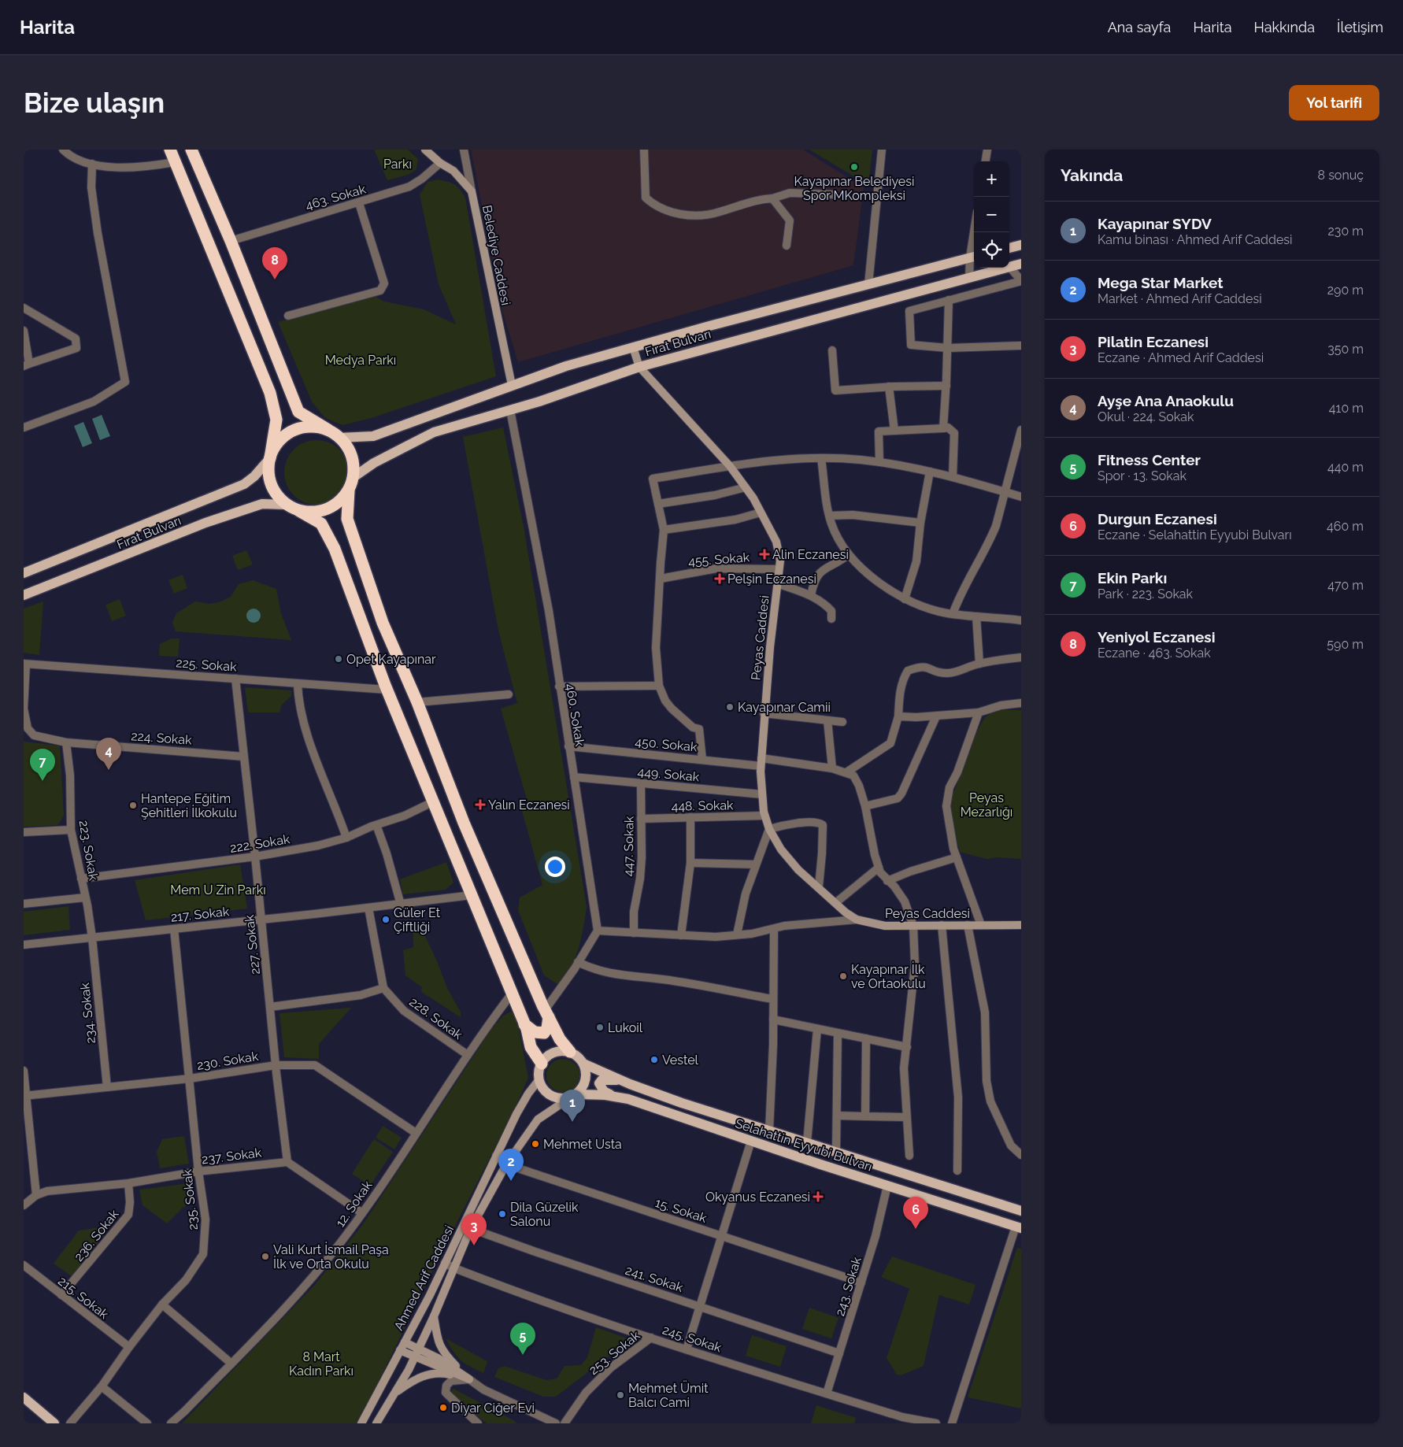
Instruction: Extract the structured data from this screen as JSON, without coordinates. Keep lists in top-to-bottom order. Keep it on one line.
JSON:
{"streets":{"main road":["Fırat Bulvarı","Selahattin Eyyubi Bulvarı"],"street":["463. Sokak","Belediye Caddesi","455. Sokak","Peyas Caddesi","225. Sokak","460. Sokak","224. Sokak","450. Sokak","449. Sokak","448. Sokak","222. Sokak","447. Sokak","223. Sokak","217. Sokak","227. Sokak","234. Sokak","228. Sokak","230. Sokak","237. Sokak","235. Sokak","12. Sokak","15. Sokak","236. Sokak","Ahmed Arif Caddesi","241. Sokak","243. Sokak","215. Sokak","245. Sokak","253. Sokak"]},"crossings":[["463. Sokak","Belediye Caddesi"],["Belediye Caddesi","Fırat Bulvarı"],["Fırat Bulvarı","Peyas Caddesi"],["Fırat Bulvarı","460. Sokak"],["455. Sokak","Peyas Caddesi"],["Peyas Caddesi","450. Sokak"],["Peyas Caddesi","449. Sokak"],["Peyas Caddesi","448. Sokak"],["225. Sokak","224. Sokak"],["225. Sokak","227. Sokak"],["460. Sokak","450. Sokak"],["460. Sokak","449. Sokak"],["224. Sokak","223. Sokak"],["224. Sokak","227. Sokak"],["449. Sokak","447. Sokak"],["448. Sokak","447. Sokak"],["222. Sokak","223. Sokak"],["222. Sokak","227. Sokak"],["223. Sokak","217. Sokak"],["223. Sokak","234. Sokak"],["217. Sokak","227. Sokak"],["217. Sokak","234. Sokak"],["217. Sokak","235. Sokak"],["227. Sokak","230. Sokak"],["227. Sokak","237. Sokak"],["234. Sokak","230. Sokak"],["228. Sokak","12. Sokak"],["230. Sokak","235. Sokak"],["230. Sokak","12. Sokak"],["Selahattin Eyyubi Bulvarı","Ahmed Arif Caddesi"],["Selahattin Eyyubi Bulvarı","243. Sokak"],["237. Sokak","235. Sokak"],["237. Sokak","236. Sokak"],["235. Sokak","215. Sokak"],["15. Sokak","Ahmed Arif Caddesi"],["15. Sokak","243. Sokak"],["236. Sokak","215. Sokak"],["Ahmed Arif Caddesi","241. Sokak"],["Ahmed Arif Caddesi","245. Sokak"],["241. Sokak","243. Sokak"],["243. Sokak","245. Sokak"],["245. Sokak","253. Sokak"]],"parks":["Parkı","Medya Parkı","Peyas Mezarlığı","Mem U Zin Parkı","8 Mart Kadın Parkı"],"places":{"other":["Kayapınar Belediyesi Spor MKompleksi","Opet Kayapınar","Kayapınar Camii","Hantepe Eğitim Şehitleri İlkokulu","Güler Et Çiftliği","Kayapınar İlk ve Ortaokulu","Lukoil","Vestel","Mehmet Usta","Dila Güzelik Salonu","Vali Kurt İsmail Paşa İlk ve Orta Okulu","Mehmet Ümit Balcı Cami","Diyar Ciğer Evi"],"health":["Alin Eczanesi","Pelşin Eczanesi","Yalın Eczanesi","Okyanus Eczanesi"]},"page":{"header":"Harita","nav":["Ana sayfa","Harita","Hakkında","İletişim"],"buttons":"Yol tarifi","title":"Bize ulaşın","heading":["Yakında","8 sonuç"],"map_buttons":["+","−"],"list":[{"mark":"1","name":"Kayapınar SYDV","note":"Kamu binası · Ahmed Arif Caddesi","value":"230 m"},{"mark":"2","name":"Mega Star Market","note":"Market · Ahmed Arif Caddesi","value":"290 m"},{"mark":"3","name":"Pilatin Eczanesi","note":"Eczane · Ahmed Arif Caddesi","value":"350 m"},{"mark":"4","name":"Ayşe Ana Anaokulu","note":"Okul · 224. Sokak","value":"410 m"},{"mark":"5","name":"Fitness Center","note":"Spor · 13. Sokak","value":"440 m"},{"mark":"6","name":"Durgun Eczanesi","note":"Eczane · Selahattin Eyyubi Bulvarı","value":"460 m"},{"mark":"7","name":"Ekin Parkı","note":"Park · 223. Sokak","value":"470 m"},{"mark":"8","name":"Yeniyol Eczanesi","note":"Eczane · 463. Sokak","value":"590 m"}],"pins":["8","4","7","1","2","6","3","5"]}}
